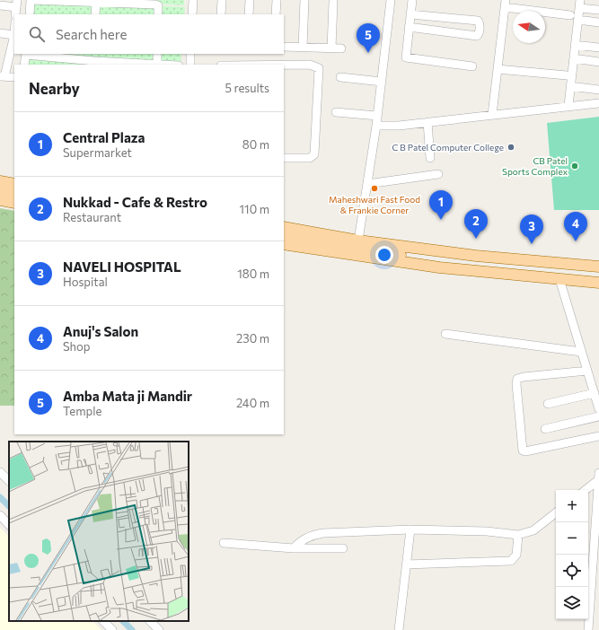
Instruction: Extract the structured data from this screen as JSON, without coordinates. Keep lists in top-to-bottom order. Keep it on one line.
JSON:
{"places":["C B Patel Computer College","CB Patel Sports Complex","Maheshwari Fast Food & Frankie Corner"],"north":"left","page":{"search":"Search here","pins":["5","1","2","4","3"],"heading":["Nearby","5 results"],"list":[{"mark":"1","name":"Central Plaza","note":"Supermarket","value":"80 m"},{"mark":"2","name":"Nukkad - Cafe & Restro","note":"Restaurant","value":"110 m"},{"mark":"3","name":"NAVELI HOSPITAL","note":"Hospital","value":"180 m"},{"mark":"4","name":"Anuj's Salon","note":"Shop","value":"230 m"},{"mark":"5","name":"Amba Mata ji Mandir","note":"Temple","value":"240 m"}],"map_buttons":["+","−"]}}
